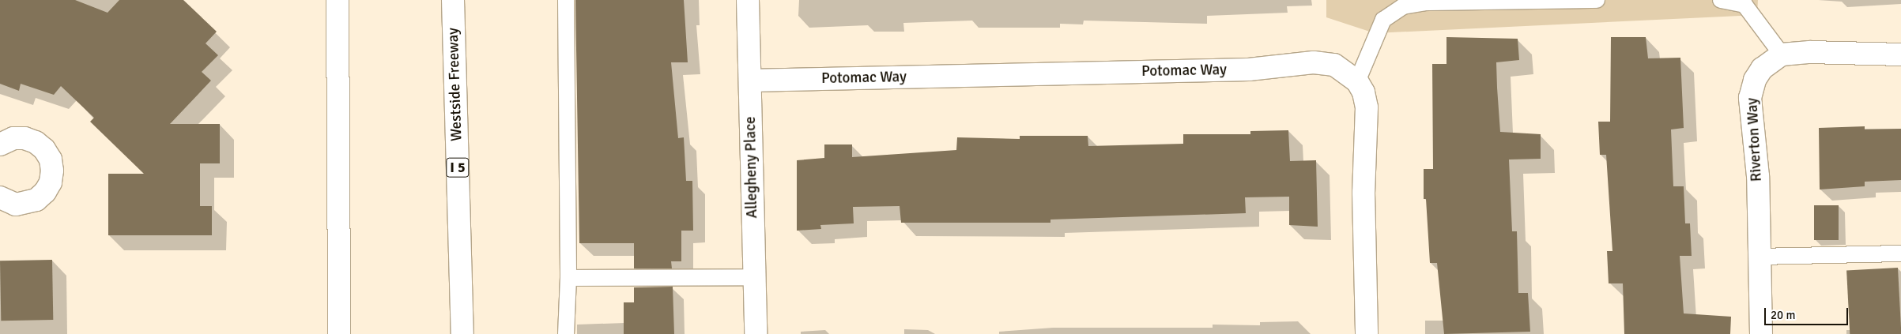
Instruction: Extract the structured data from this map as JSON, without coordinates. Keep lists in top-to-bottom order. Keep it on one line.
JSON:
{"streets":{"main road":["Potomac Way","Westside Freeway","Riverton Way","I 5","Allegheny Place"]},"crossings":[["Potomac Way","Allegheny Place"]],"scale_bar":"20 m"}
